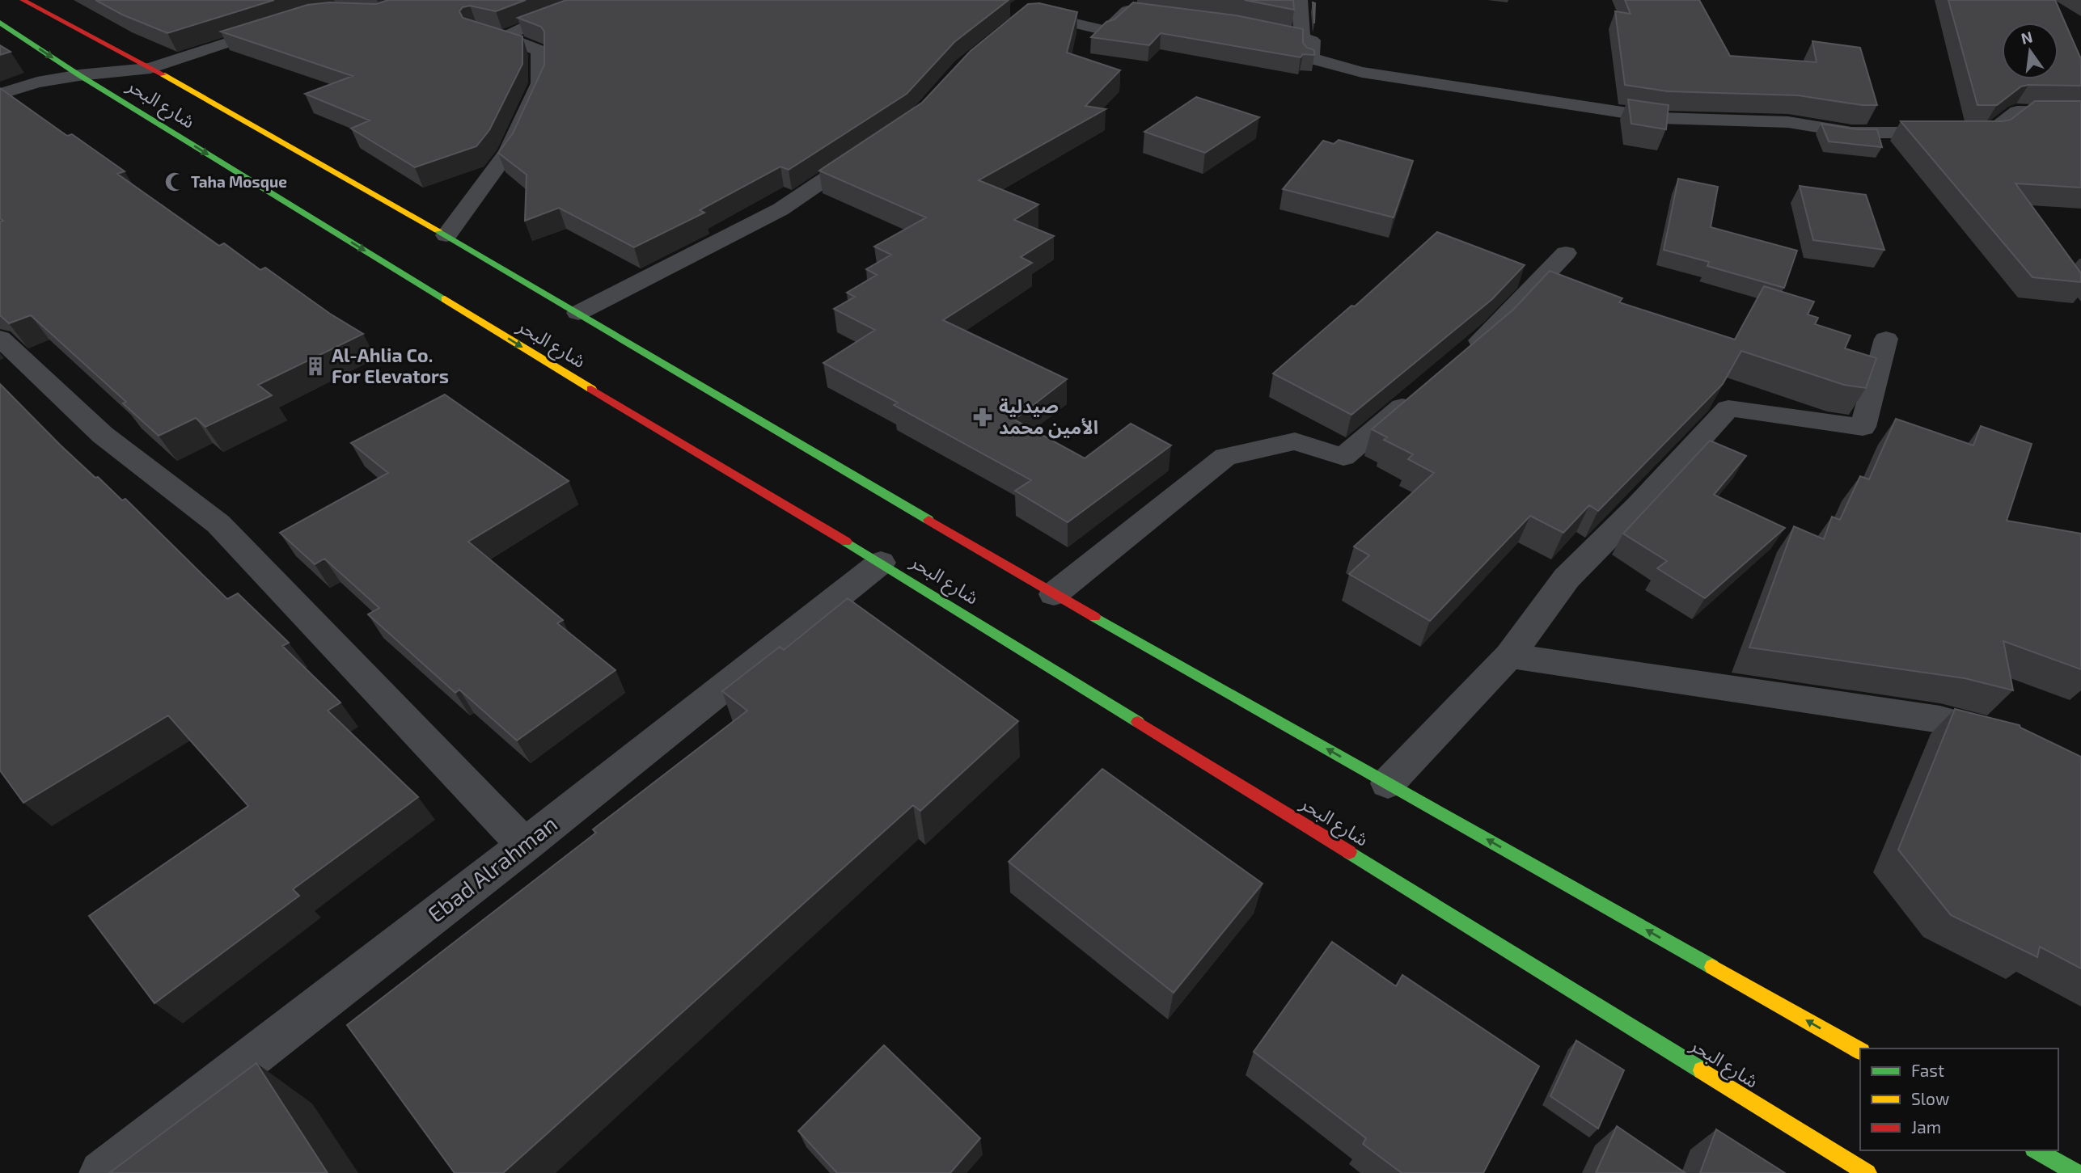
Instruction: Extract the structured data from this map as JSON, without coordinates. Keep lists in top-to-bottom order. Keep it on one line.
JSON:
{"streets":{"main road":["شارع البحر"],"street":["Ebad Alrahman"]},"crossings":[["شارع البحر","Ebad Alrahman"]],"places":{"mosque":["Taha Mosque"],"building":["Al-Ahlia Co. For Elevators"],"pharmacy":["صيدلية الأمين محمد"]},"legend":["Fast","Slow","Jam"],"north":"top"}
